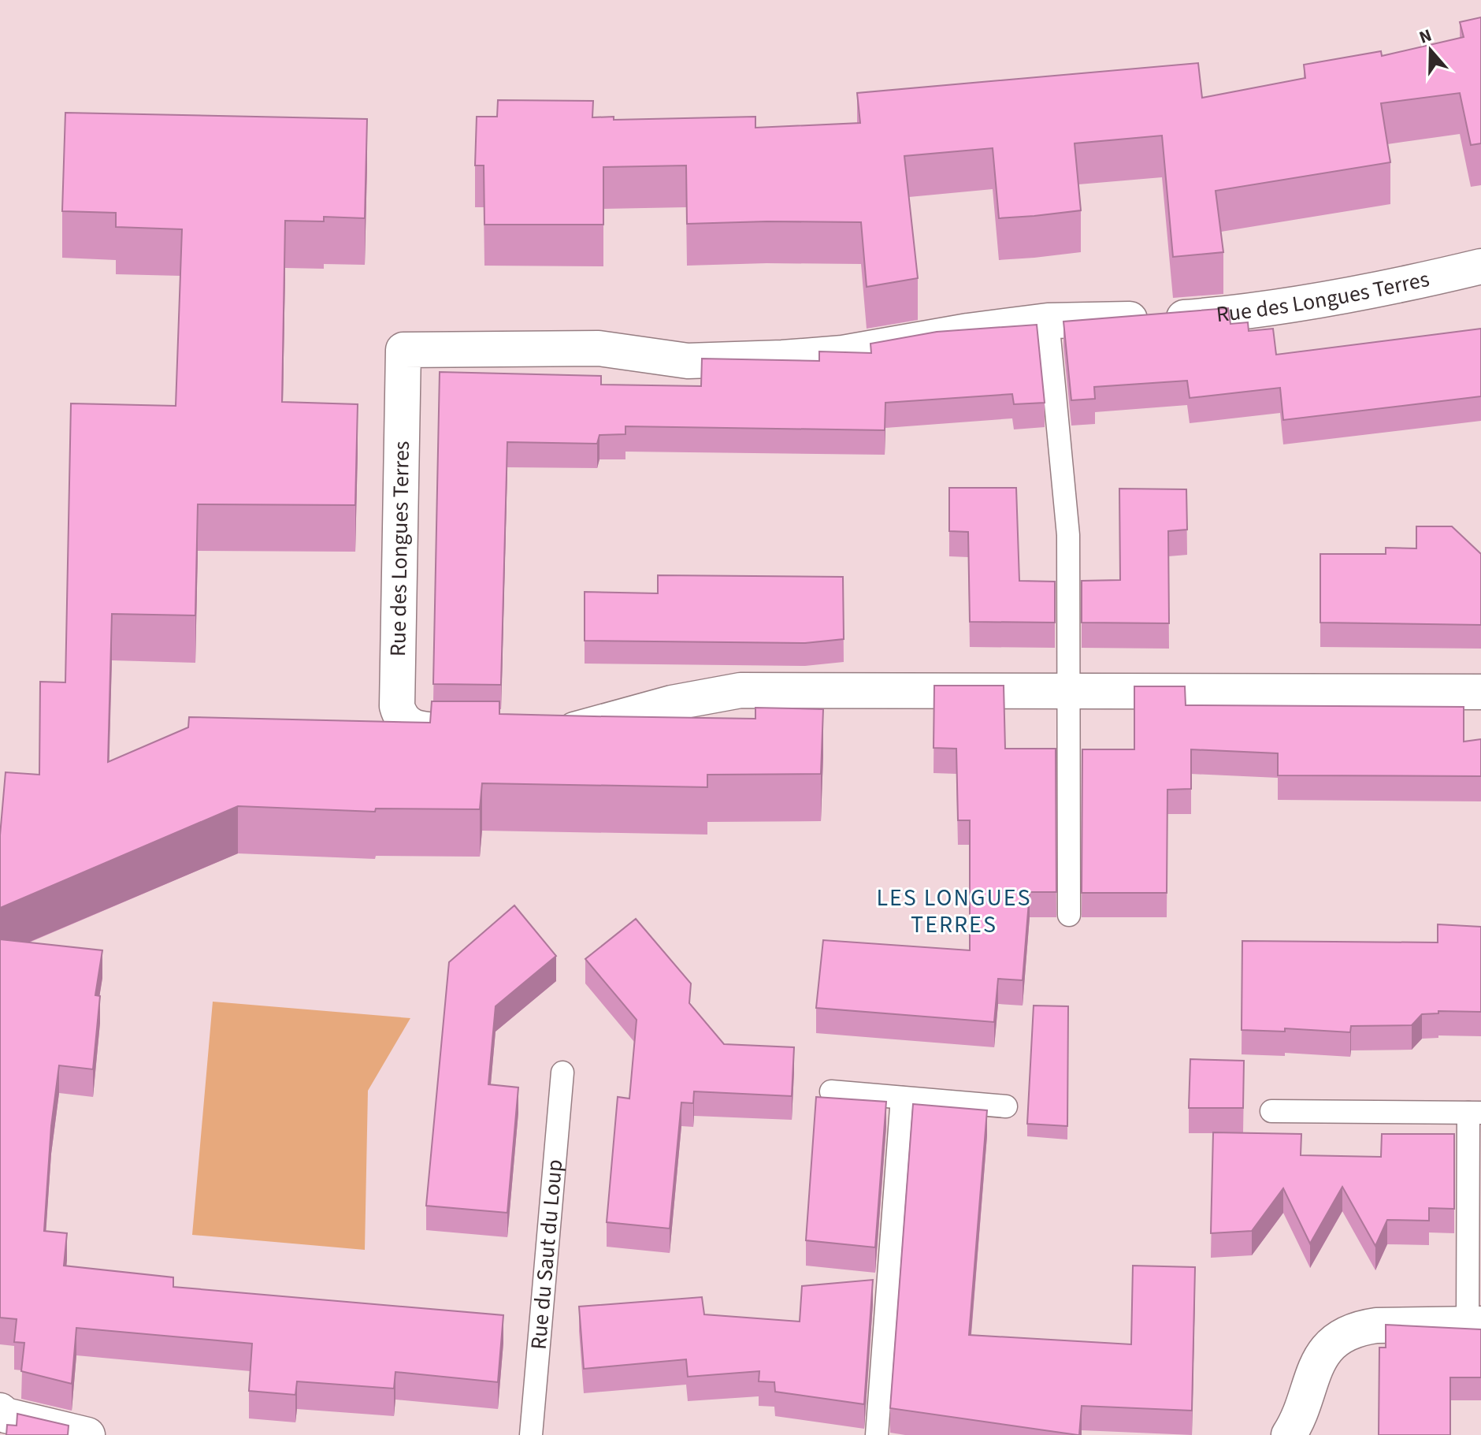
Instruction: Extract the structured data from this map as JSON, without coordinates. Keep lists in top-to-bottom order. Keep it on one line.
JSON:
{"streets":{"street":["Rue des Longues Terres"],"lane":["Rue du Saut du Loup"]},"districts":["LES LONGUES TERRES"],"north":"top"}
